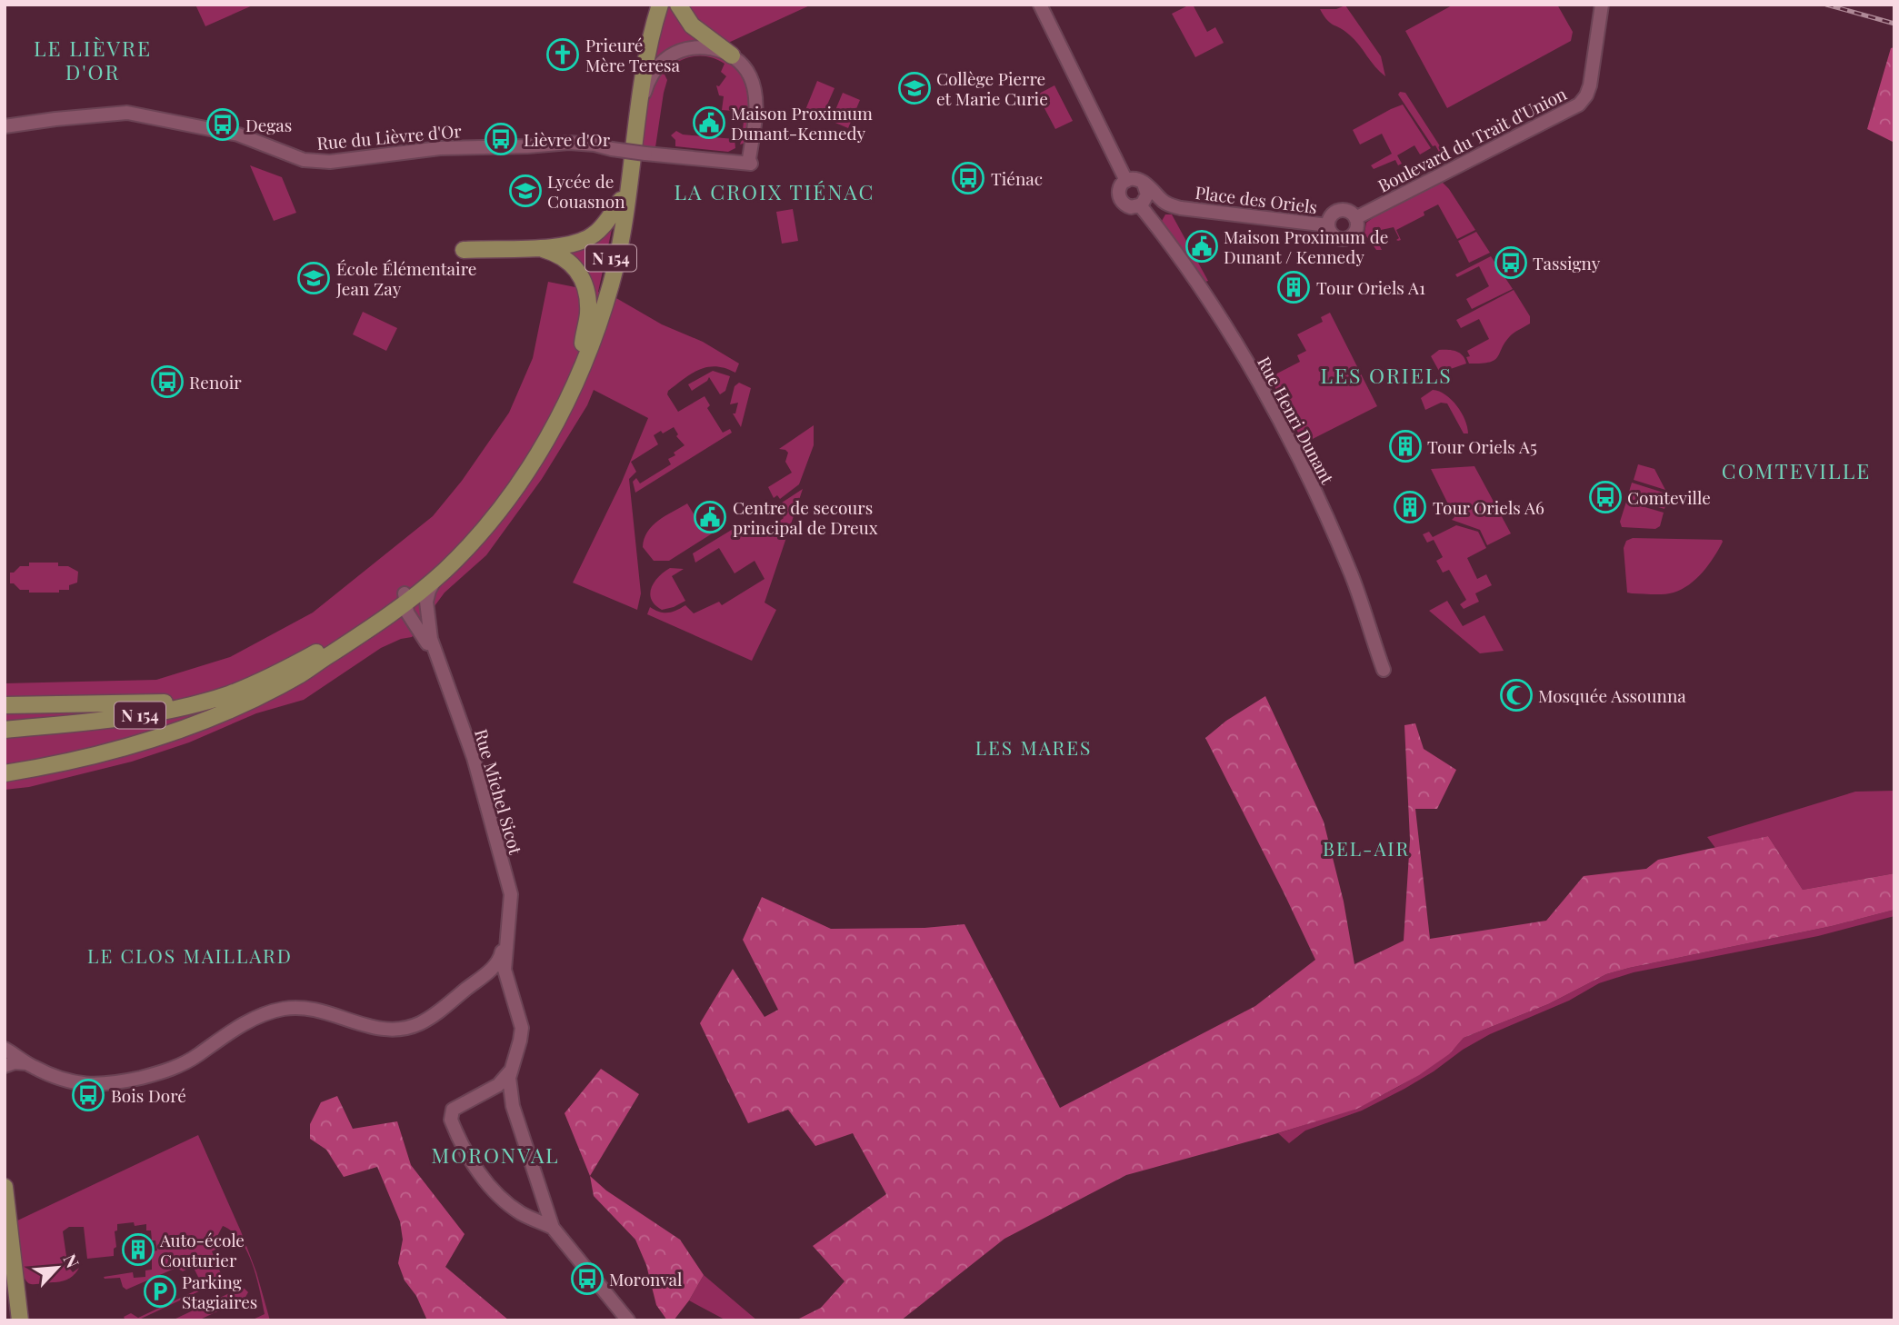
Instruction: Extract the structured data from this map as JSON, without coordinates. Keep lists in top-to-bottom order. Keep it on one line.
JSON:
{"streets":{"main road":["N 154"],"street":["Rue du Lièvre d'Or","Boulevard du Trait d'Union","Place des Oriels","Rue Henri Dunant","Rue Michel Sicot"]},"crossings":[["Boulevard du Trait d'Union","Place des Oriels"],["Place des Oriels","Rue Henri Dunant"],["N 154","Rue Michel Sicot"]],"districts":["LE LIÈVRE D'OR","LA CROIX TIÉNAC","LES ORIELS","COMTEVILLE","LES MARES","BEL-AIR","LE CLOS MAILLARD","MORONVAL"],"places":{"church":["Prieuré Mère Teresa"],"school or university":["Collège Pierre et Marie Curie","Lycée de Couasnon","École Élémentaire Jean Zay"],"public building":["Maison Proximum Dunant-Kennedy","Maison Proximum de Dunant / Kennedy","Centre de secours principal de Dreux"],"bus stop":["Degas","Lièvre d'Or","Tiénac","Tassigny","Renoir","Comteville","Bois Doré","Moronval"],"building":["Tour Oriels A1","Tour Oriels A5","Tour Oriels A6","Auto-école Couturier"],"mosque":["Mosquée Assounna"],"parking":["Parking Stagiaires"]},"north":"top right"}
